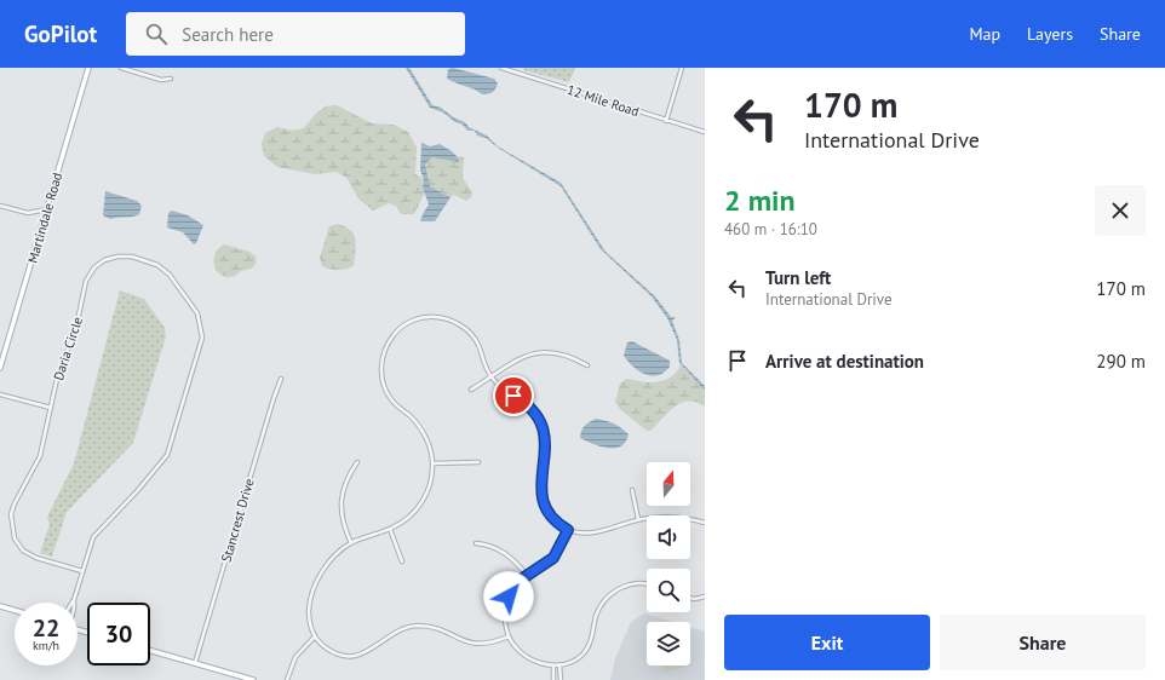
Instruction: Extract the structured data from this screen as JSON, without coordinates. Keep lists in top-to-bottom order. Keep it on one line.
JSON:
{"streets":{"street":["12 Mile Road","Martindale Road","Daria Circle","Stancrest Drive"]},"north":"top","page":{"header":"GoPilot","search":"Search here","nav":["Map","Layers","Share"],"turn":["170 m","International Drive"],"heading":["2 min","460 m · 16:10"],"list":[{"name":"Turn left","note":"International Drive","value":"170 m"},{"name":"Arrive at destination","value":"290 m"}],"speed":"22 km/h","limit":"30","buttons":["Exit","Share"]}}
